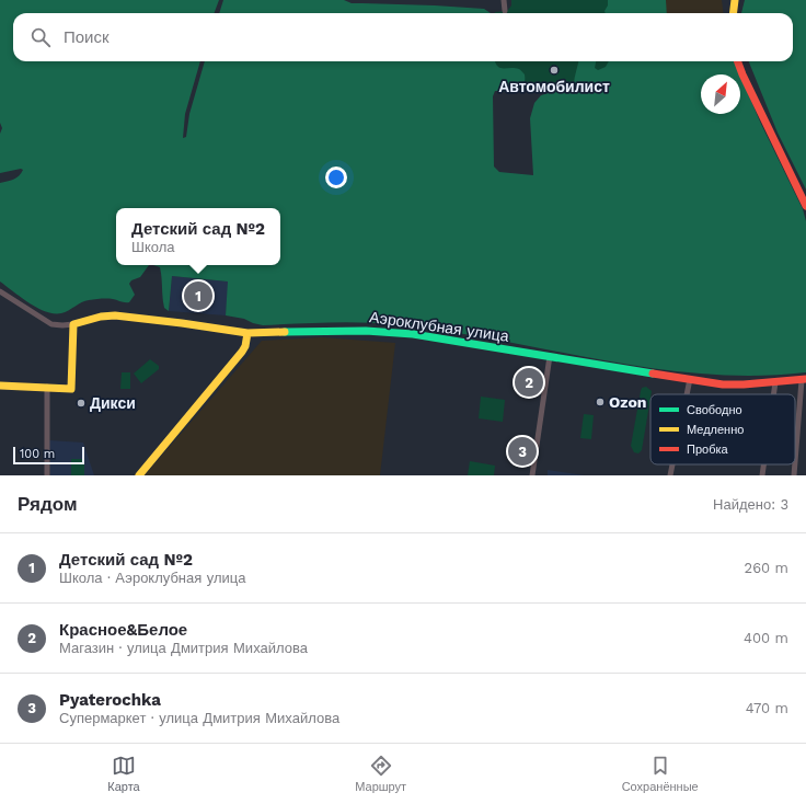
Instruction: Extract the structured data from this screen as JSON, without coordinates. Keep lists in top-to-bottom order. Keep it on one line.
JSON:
{"streets":{"street":["Аэроклубная улица"]},"places":["Автомобилист","Ozon","Дикси"],"legend":["Свободно","Медленно","Пробка"],"scale_bar":"100 m","north":"top right","page":{"search":"Поиск","popup":["Детский сад №2","Школа"],"pins":["1","2","3"],"scale":"100 m","heading":["Рядом","Найдено: 3"],"list":[{"mark":"1","name":"Детский сад №2","note":"Школа · Аэроклубная улица","value":"260 m"},{"mark":"2","name":"Красное&Белое","note":"Магазин · улица Дмитрия Михайлова","value":"400 m"},{"mark":"3","name":"Pyaterochka","note":"Супермаркет · улица Дмитрия Михайлова","value":"470 m"}],"nav":["Карта","Маршрут","Сохранённые"]}}
